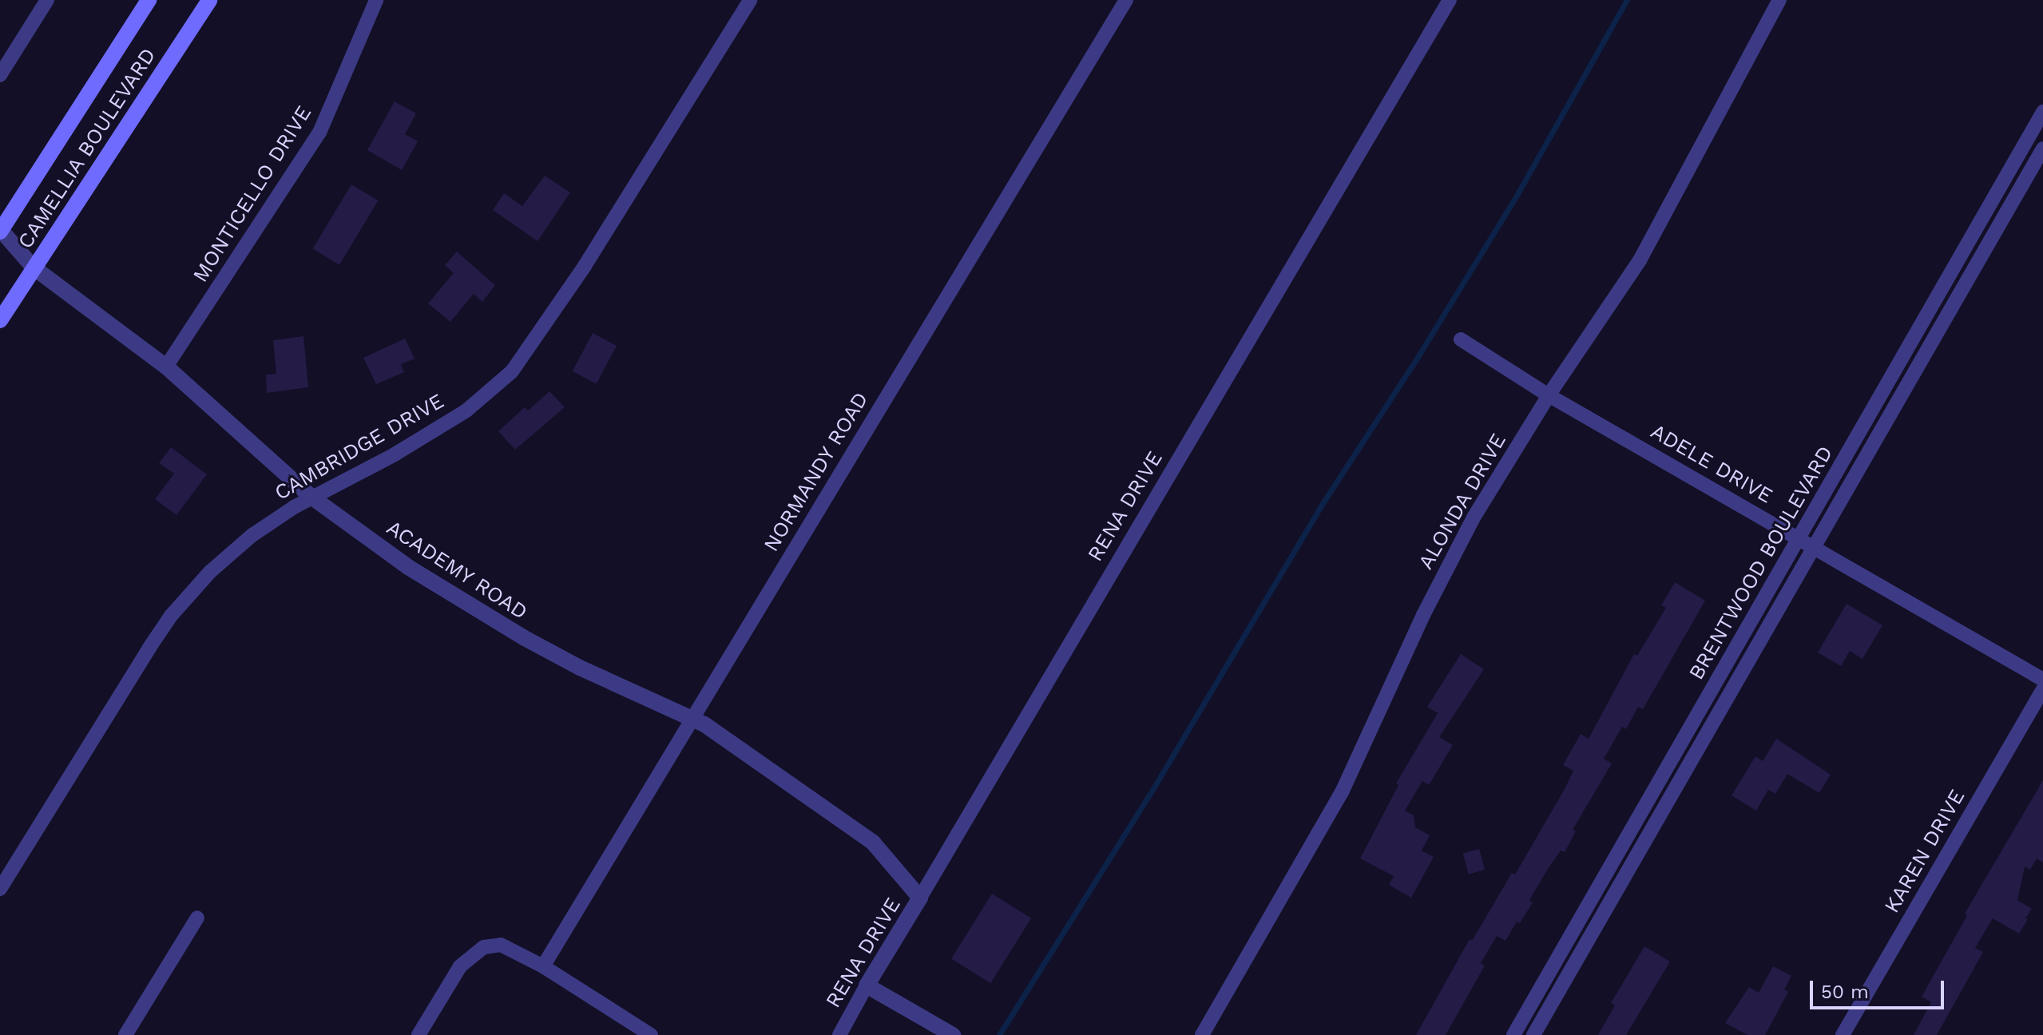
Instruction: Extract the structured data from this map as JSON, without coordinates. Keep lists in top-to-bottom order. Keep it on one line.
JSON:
{"streets":{"main road":["CAMELLIA BOULEVARD"],"street":["MONTICELLO DRIVE","CAMBRIDGE DRIVE","ADELE DRIVE","NORMANDY ROAD","ALONDA DRIVE","RENA DRIVE","BRENTWOOD BOULEVARD","ACADEMY ROAD","KAREN DRIVE"]},"crossings":[["CAMELLIA BOULEVARD","ACADEMY ROAD"],["MONTICELLO DRIVE","ACADEMY ROAD"],["CAMBRIDGE DRIVE","ACADEMY ROAD"],["ADELE DRIVE","ALONDA DRIVE"],["ADELE DRIVE","BRENTWOOD BOULEVARD"],["NORMANDY ROAD","ACADEMY ROAD"],["RENA DRIVE","ACADEMY ROAD"]],"scale_bar":"50 m"}
